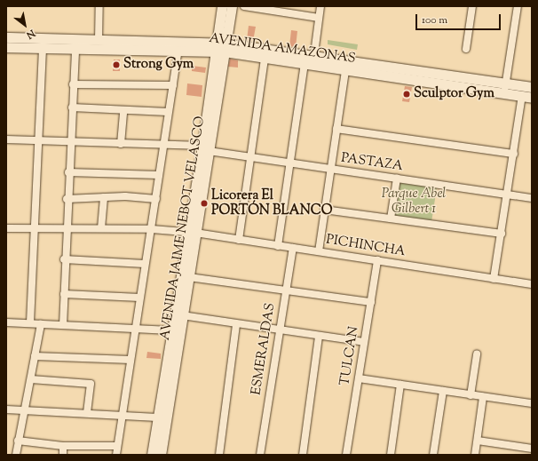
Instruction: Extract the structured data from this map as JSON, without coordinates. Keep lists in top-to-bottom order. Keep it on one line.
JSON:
{"streets":{"street":["AVENIDA AMAZONAS","PASTAZA","AVENIDA JAIME NEBOT VELASCO","PICHINCHA","ESMERALDAS","TULCAN"]},"crossings":[["AVENIDA AMAZONAS","AVENIDA JAIME NEBOT VELASCO"],["PASTAZA","AVENIDA JAIME NEBOT VELASCO"],["AVENIDA JAIME NEBOT VELASCO","PICHINCHA"],["PICHINCHA","ESMERALDAS"],["PICHINCHA","TULCAN"]],"parks":["Parque Abel Gilbert 1"],"places":["Strong Gym","Sculptor Gym","Licorera El PORTÓN BLANCO"],"scale_bar":"100 m","north":"bottom right"}
